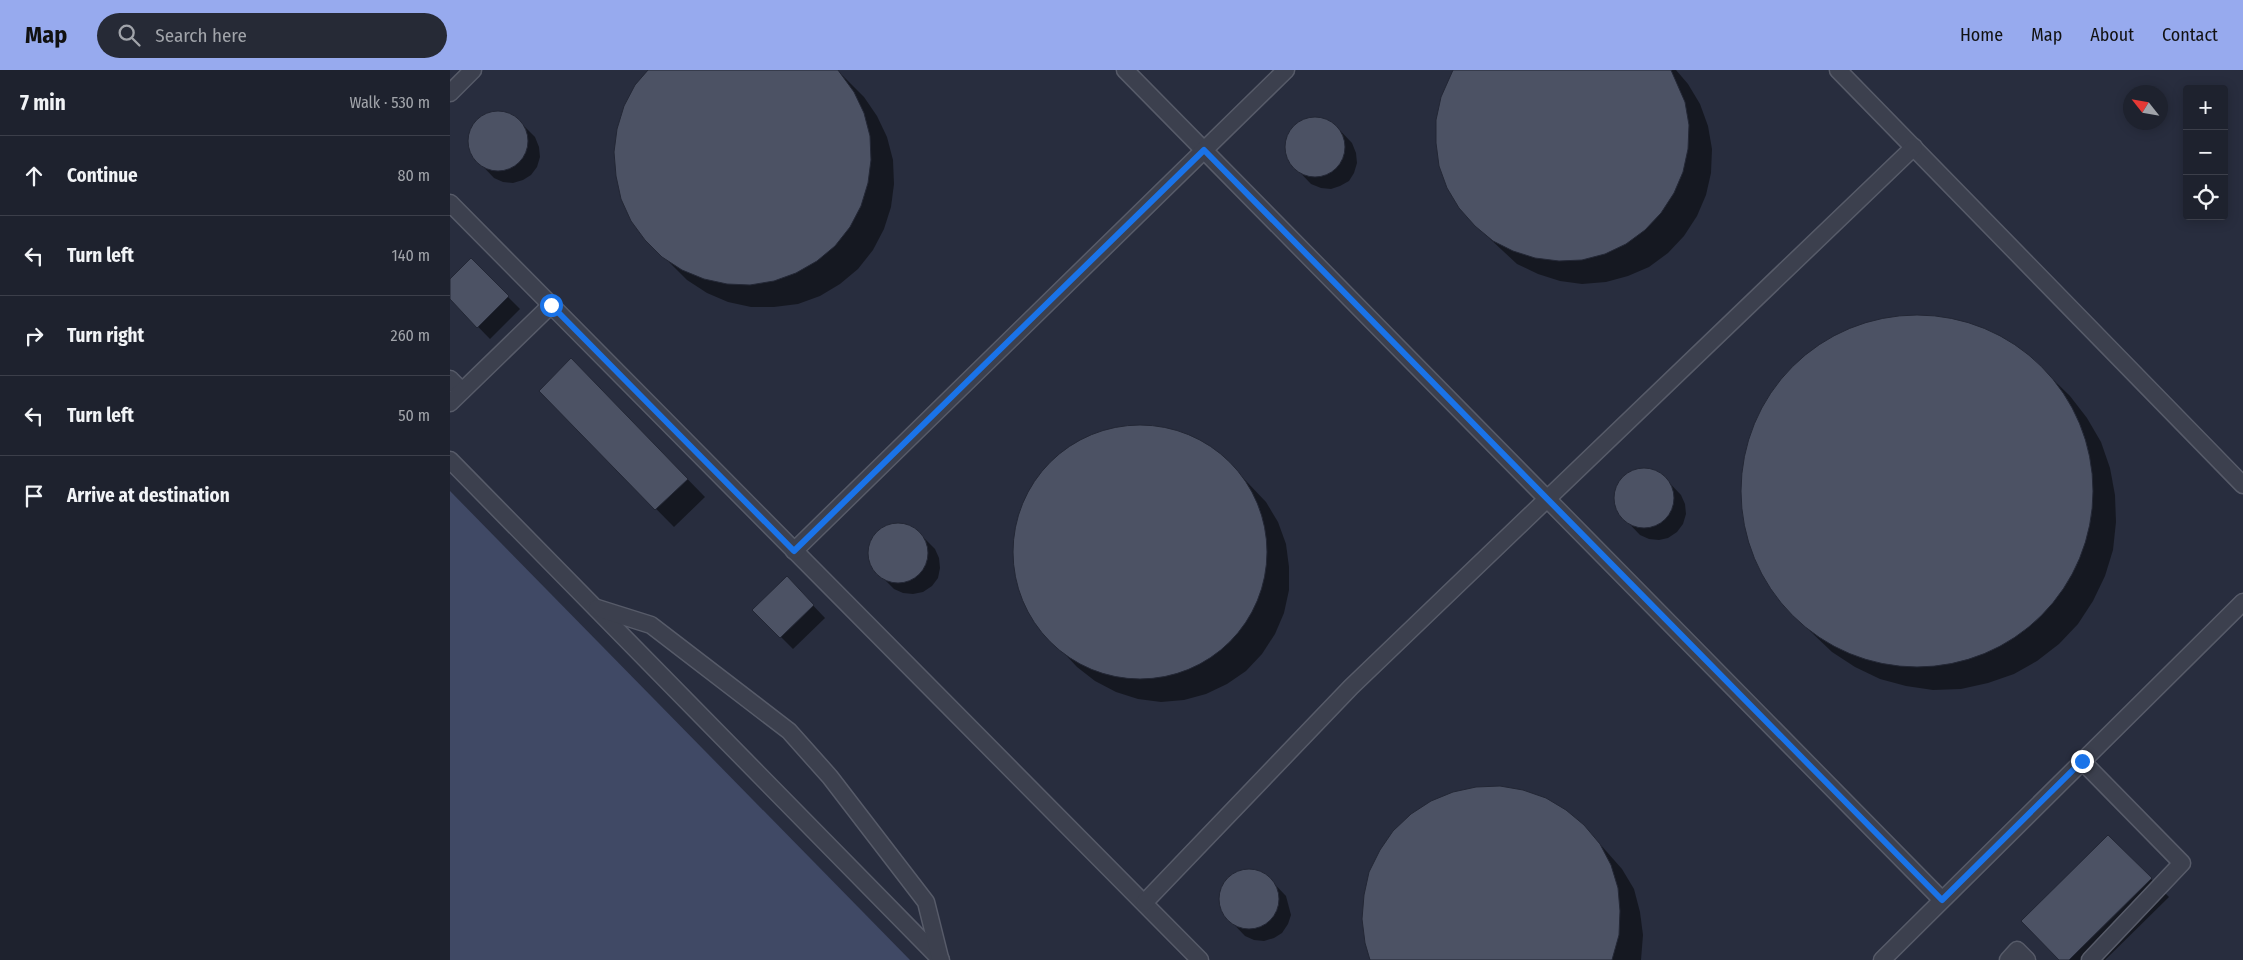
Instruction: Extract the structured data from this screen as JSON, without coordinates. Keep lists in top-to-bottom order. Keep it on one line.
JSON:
{"north":"top left","page":{"header":"Map","search":"Search here","nav":["Home","Map","About","Contact"],"heading":["7 min","Walk · 530 m"],"map_buttons":["+","−"],"list":[["Continue","80 m"],["Turn left","140 m"],["Turn right","260 m"],["Turn left","50 m"],"Arrive at destination"]}}
